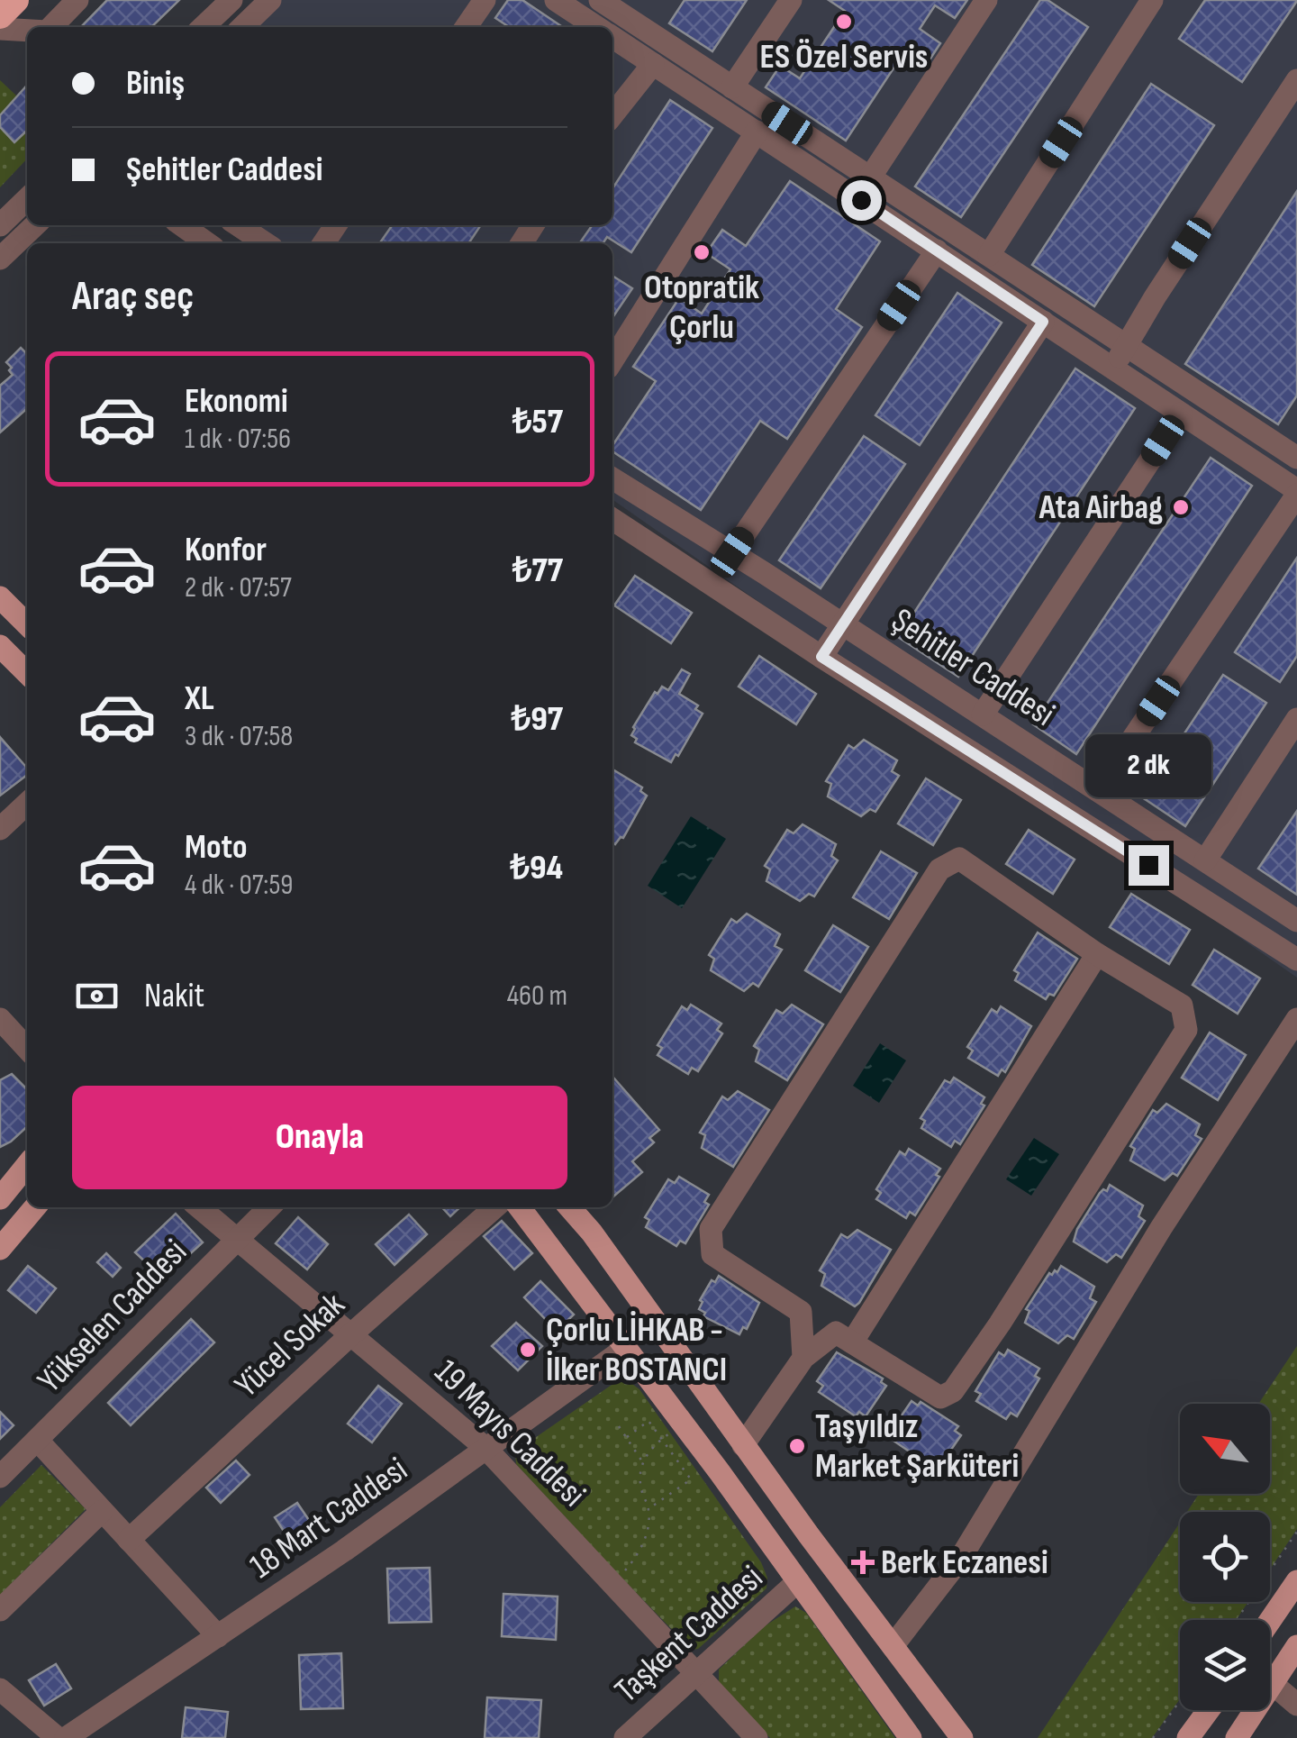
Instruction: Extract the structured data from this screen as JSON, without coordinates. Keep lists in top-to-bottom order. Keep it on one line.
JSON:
{"streets":{"street":["Şehitler Caddesi","Yükselen Caddesi","Yücel Sokak","19 Mayıs Caddesi","18 Mart Caddesi","Taşkent Caddesi"]},"crossings":[["Yükselen Caddesi","19 Mayıs Caddesi"],["Yücel Sokak","19 Mayıs Caddesi"],["19 Mayıs Caddesi","18 Mart Caddesi"],["19 Mayıs Caddesi","Taşkent Caddesi"]],"places":{"other":["ES Özel Servis","Otopratik Çorlu","Ata Airbag","Çorlu LİHKAB - İlker BOSTANCI","Taşyıldız Market Şarküteri"],"health":["Berk Eczanesi"]},"north":"top left","page":{"banner":["Biniş","Şehitler Caddesi"],"heading":"Araç seç","list":[{"name":"Ekonomi","note":"1 dk · 07:56","value":"₺57"},{"name":"Konfor","note":"2 dk · 07:57","value":"₺77"},{"name":"XL","note":"3 dk · 07:58","value":"₺97"},{"name":"Moto","note":"4 dk · 07:59","value":"₺94"}],"bubble":"2 dk","pay":["Nakit","460 m"],"buttons":"Onayla"}}
